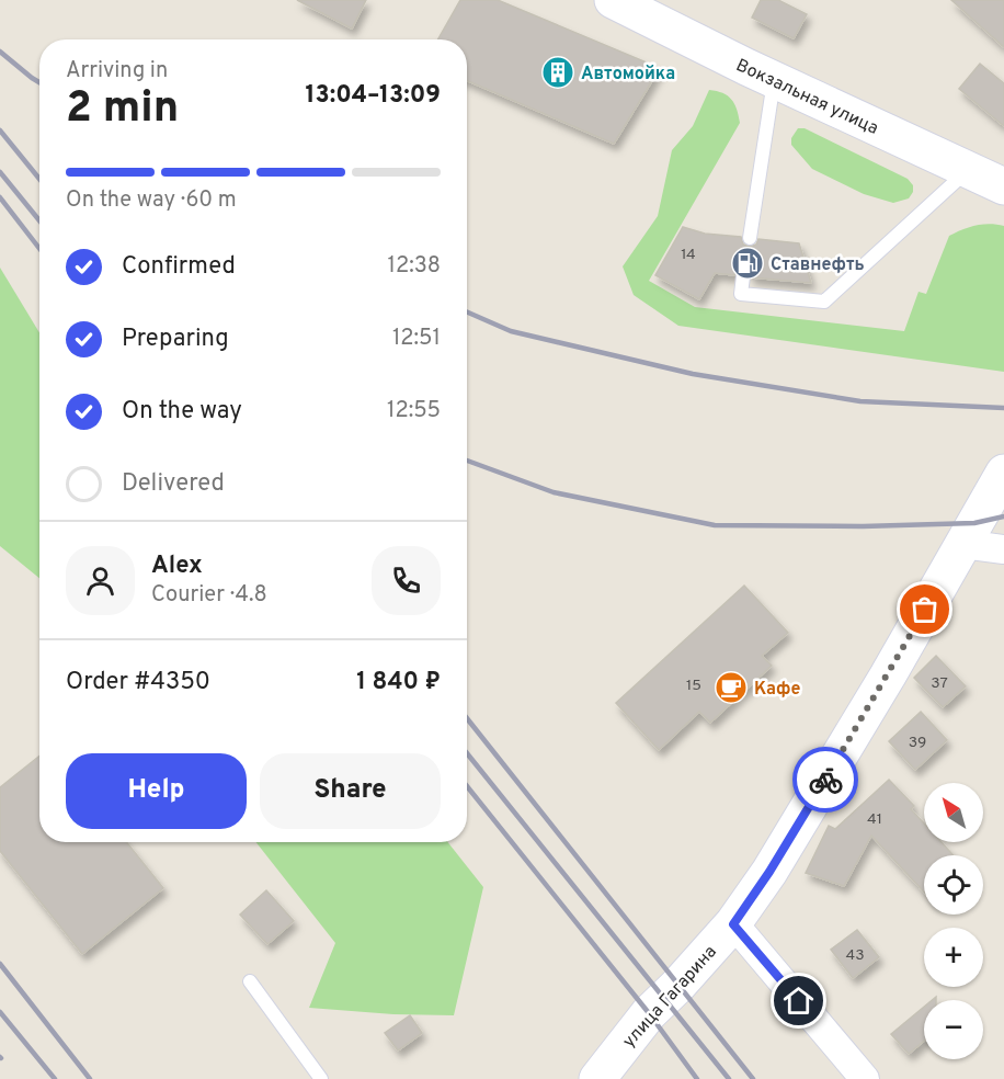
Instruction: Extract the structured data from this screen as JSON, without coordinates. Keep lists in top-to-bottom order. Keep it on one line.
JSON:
{"streets":{"main road":["Вокзальная улица","улица Гагарина"]},"places":{"building":["Автомойка"],"fuel station":["Ставнефть"],"cafe":["Кафе"]},"house_numbers":["14","37","15","39","41","43"],"north":"top left","page":{"heading":["2 min","Arriving in","13:04–13:09"],"panel":["Alex","Courier · 4.8","Order #4350","1 840 ₽"],"bar":"On the way · 60 m","list":[["Confirmed","12:38"],["Preparing","12:51"],["On the way","12:55"],"Delivered"],"buttons":["Help","Share"],"map_buttons":["+","−"]}}
